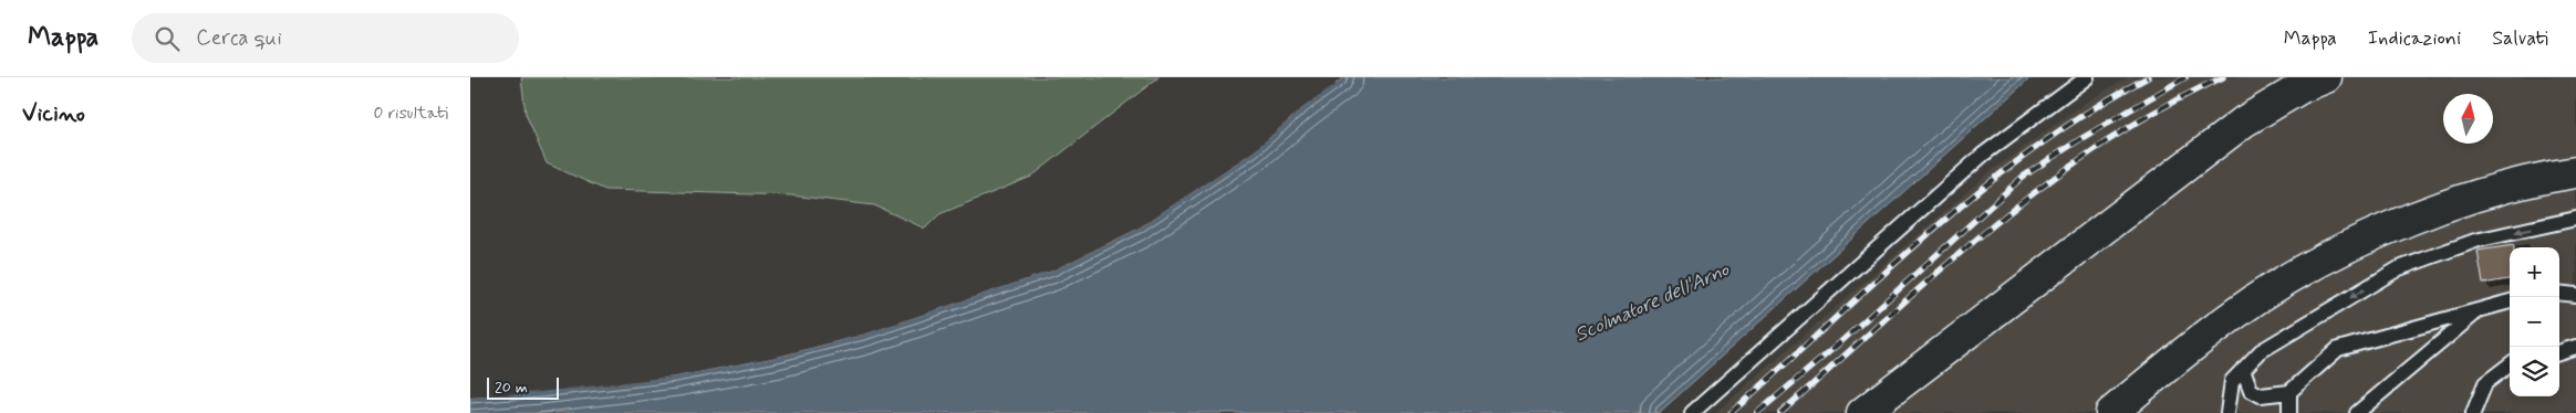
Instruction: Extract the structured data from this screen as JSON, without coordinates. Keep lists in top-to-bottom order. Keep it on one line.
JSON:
{"water":["Scolmatore dell'Arno"],"scale_bar":"20 m","north":"top","page":{"header":"Mappa","search":"Cerca qui","nav":["Mappa","Indicazioni","Salvati"],"heading":["Vicino","0 risultati"],"map_buttons":["+","−"],"scale":"20 m"}}
